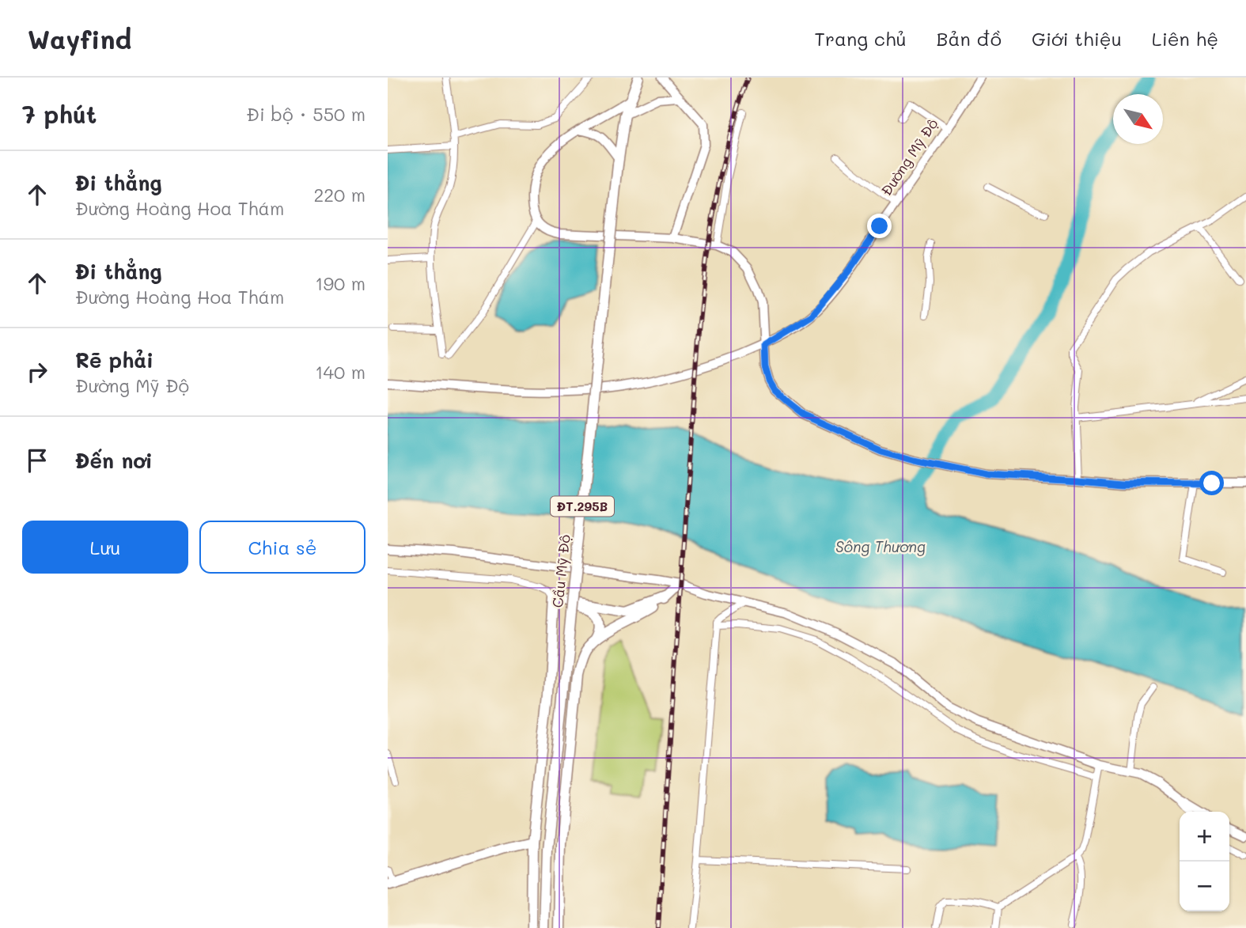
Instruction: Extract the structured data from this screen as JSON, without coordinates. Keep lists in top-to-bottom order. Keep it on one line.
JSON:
{"streets":{"main road":["ĐT.295B","Cầu Mỹ Độ"],"street":["Đường Mỹ Độ"]},"crossings":[["ĐT.295B","Cầu Mỹ Độ"]],"water":["Sông Thương"],"north":"bottom right","page":{"header":"Wayfind","nav":["Trang chủ","Bản đồ","Giới thiệu","Liên hệ"],"heading":["7 phút","Đi bộ · 550 m"],"list":[["Đi thẳng","Đường Hoàng Hoa Thám","220 m"],["Đi thẳng","Đường Hoàng Hoa Thám","190 m"],["Rẽ phải","Đường Mỹ Độ","140 m"],"Đến nơi"],"buttons":["Lưu","Chia sẻ"],"map_buttons":["+","−"]}}
